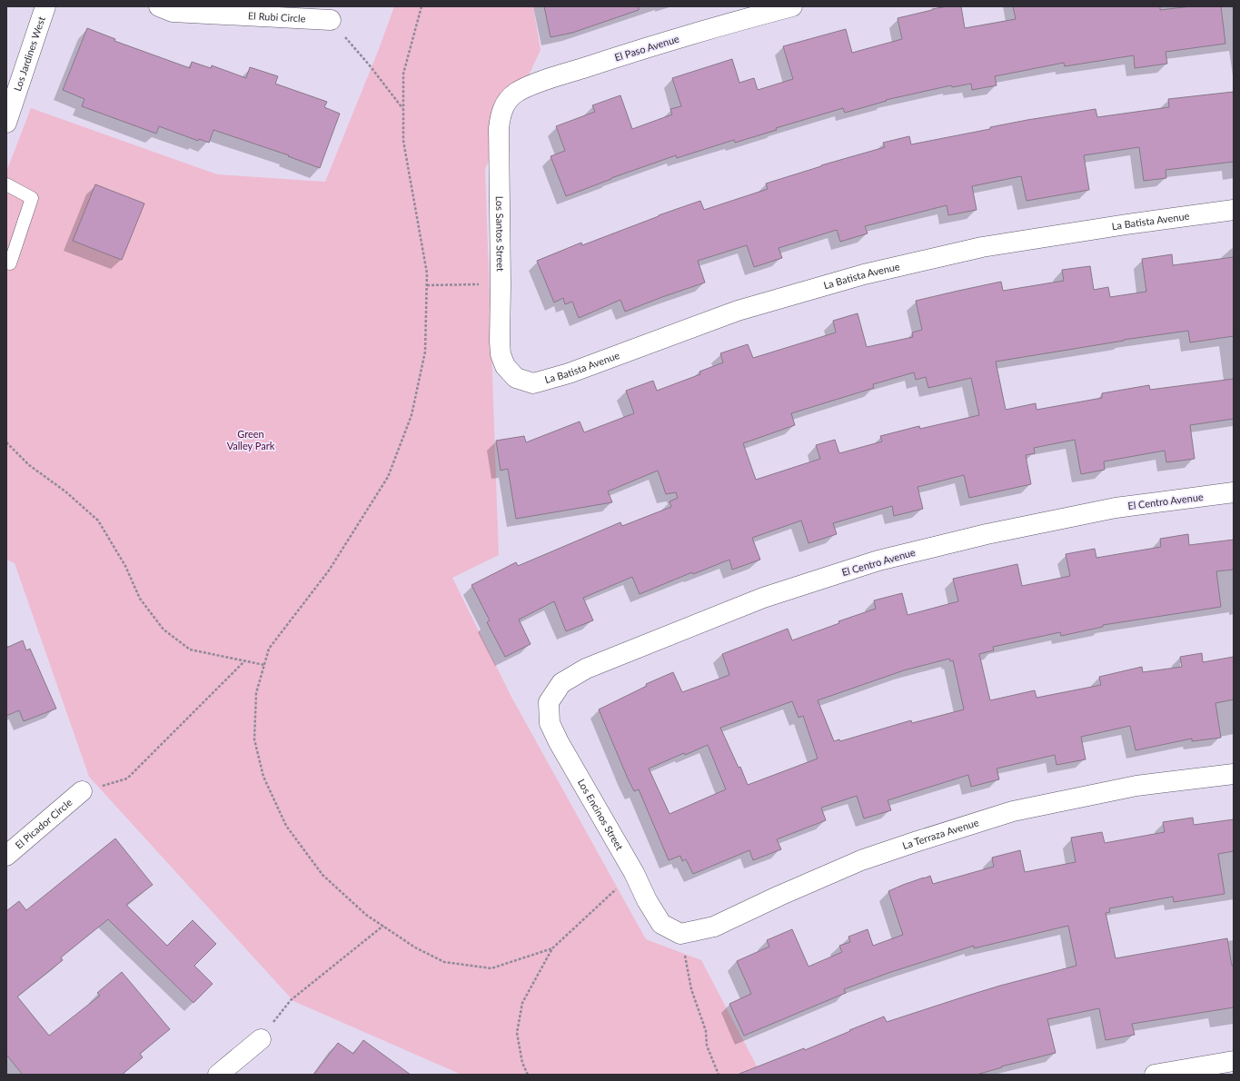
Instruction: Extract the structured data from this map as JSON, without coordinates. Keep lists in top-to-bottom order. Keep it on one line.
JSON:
{"streets":{"street":["El Rubi Circle","El Paso Avenue","Los Jardines West","La Batista Avenue","Los Santos Street","El Centro Avenue","Los Encinos Street","El Picador Circle","La Terraza Avenue"]},"crossings":[["El Paso Avenue","Los Santos Street"],["La Batista Avenue","Los Santos Street"],["El Centro Avenue","Los Encinos Street"],["Los Encinos Street","La Terraza Avenue"]],"parks":["Green Valley Park"]}
